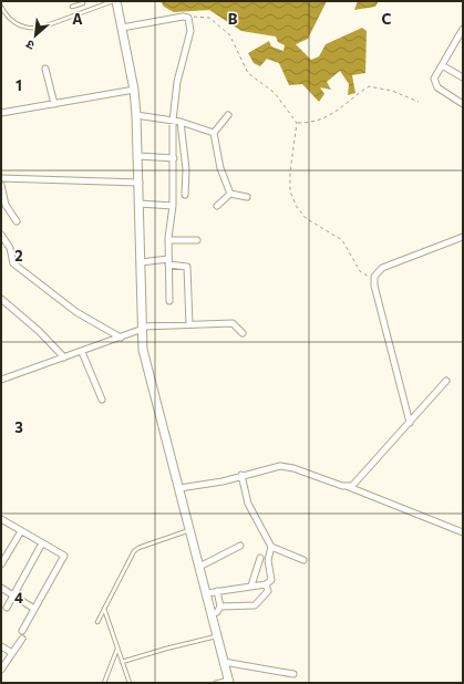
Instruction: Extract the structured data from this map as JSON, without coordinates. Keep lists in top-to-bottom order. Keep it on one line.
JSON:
{"north":"bottom left","grid":{"columns":["A","B","C"],"rows":["1","2","3","4"]}}
